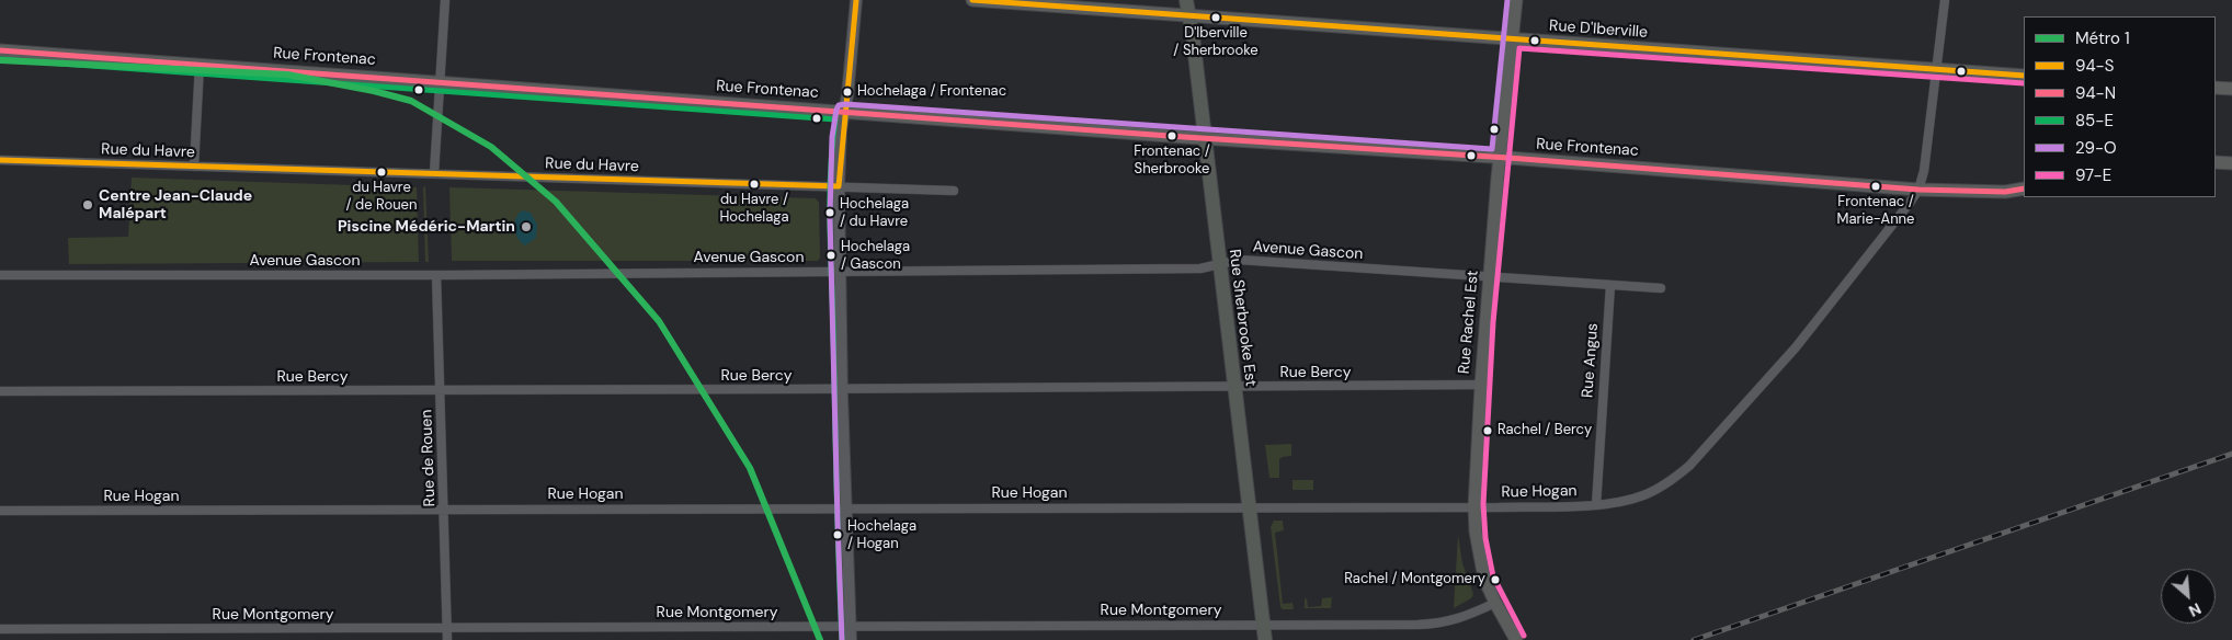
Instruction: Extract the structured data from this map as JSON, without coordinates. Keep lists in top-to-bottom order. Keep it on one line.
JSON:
{"streets":{"main road":["Rue D'Iberville","Rue Frontenac","Rue Sherbrooke Est","Rue Rachel Est"],"street":["Rue du Havre","Avenue Gascon","Rue Angus","Rue Bercy","Rue de Rouen","Rue Hogan","Rue Montgomery"]},"crossings":[["Rue D'Iberville","Rue Sherbrooke Est"],["Rue D'Iberville","Rue Rachel Est"],["Rue Frontenac","Rue Sherbrooke Est"],["Rue Frontenac","Rue Rachel Est"],["Rue Frontenac","Rue Hogan"],["Avenue Gascon","Rue Sherbrooke Est"],["Avenue Gascon","Rue Rachel Est"],["Avenue Gascon","Rue Angus"],["Avenue Gascon","Rue de Rouen"],["Rue Sherbrooke Est","Rue Bercy"],["Rue Sherbrooke Est","Rue Hogan"],["Rue Sherbrooke Est","Rue Montgomery"],["Rue Rachel Est","Rue Bercy"],["Rue Rachel Est","Rue Hogan"],["Rue Rachel Est","Rue Montgomery"],["Rue Angus","Rue Hogan"],["Rue Bercy","Rue de Rouen"],["Rue de Rouen","Rue Hogan"],["Rue de Rouen","Rue Montgomery"]],"places":["D'Iberville / Sherbrooke","Hochelaga / Frontenac","Frontenac / Sherbrooke","du Havre / de Rouen","du Havre / Hochelaga","Frontenac / Marie-Anne","Centre Jean-Claude Malépart","Hochelaga / du Havre","Piscine Médéric-Martin","Hochelaga / Gascon","Rachel / Bercy","Hochelaga / Hogan","Rachel / Montgomery"],"lines":["transit line 94-S","transit line 29-O","transit line 97-E","transit line 94-N","transit line 85-E","metro line 1"],"legend":["Métro 1","94-S","94-N","85-E","29-O","97-E"],"north":"bottom right"}
